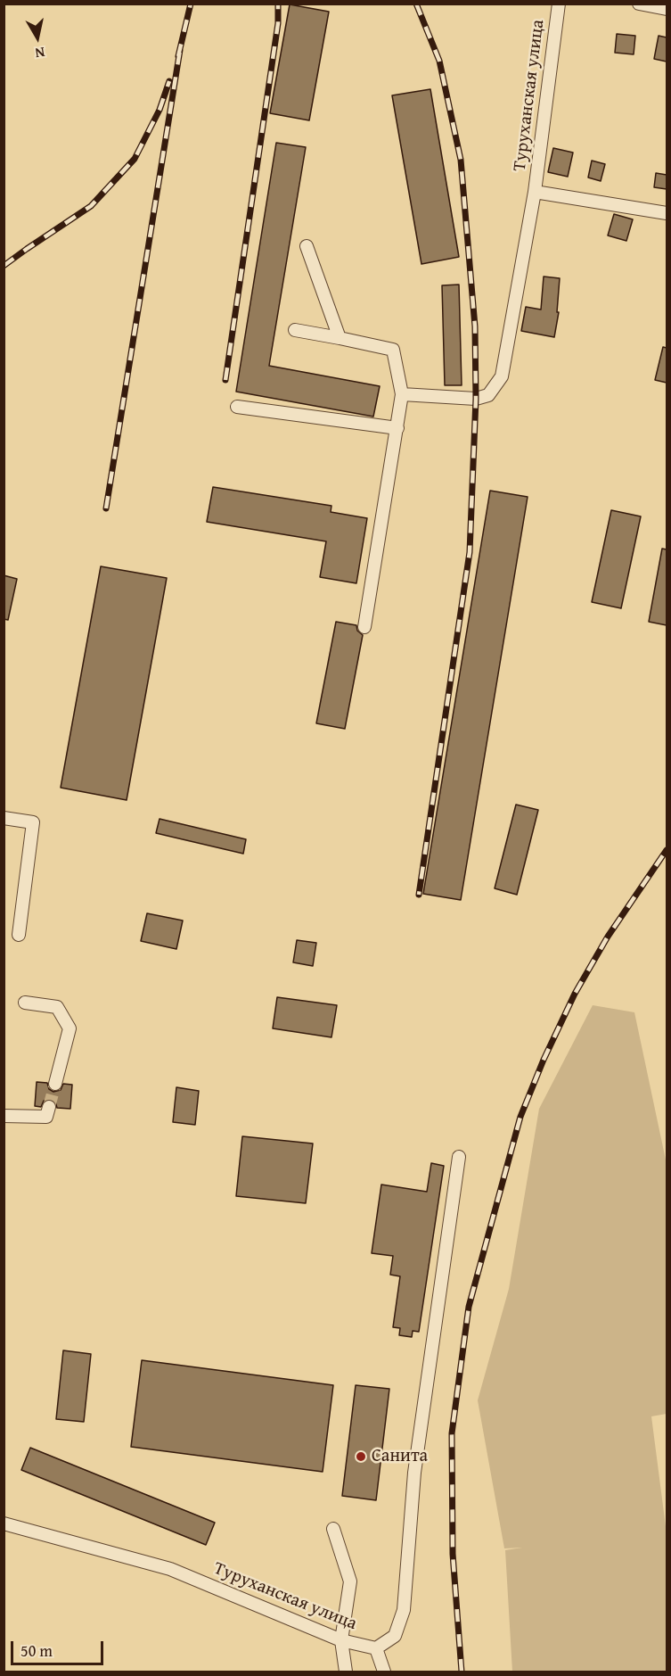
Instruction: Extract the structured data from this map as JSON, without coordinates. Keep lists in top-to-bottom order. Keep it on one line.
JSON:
{"streets":{"street":["Туруханская улица"]},"places":["Санита"],"scale_bar":"50 m","north":"bottom"}
